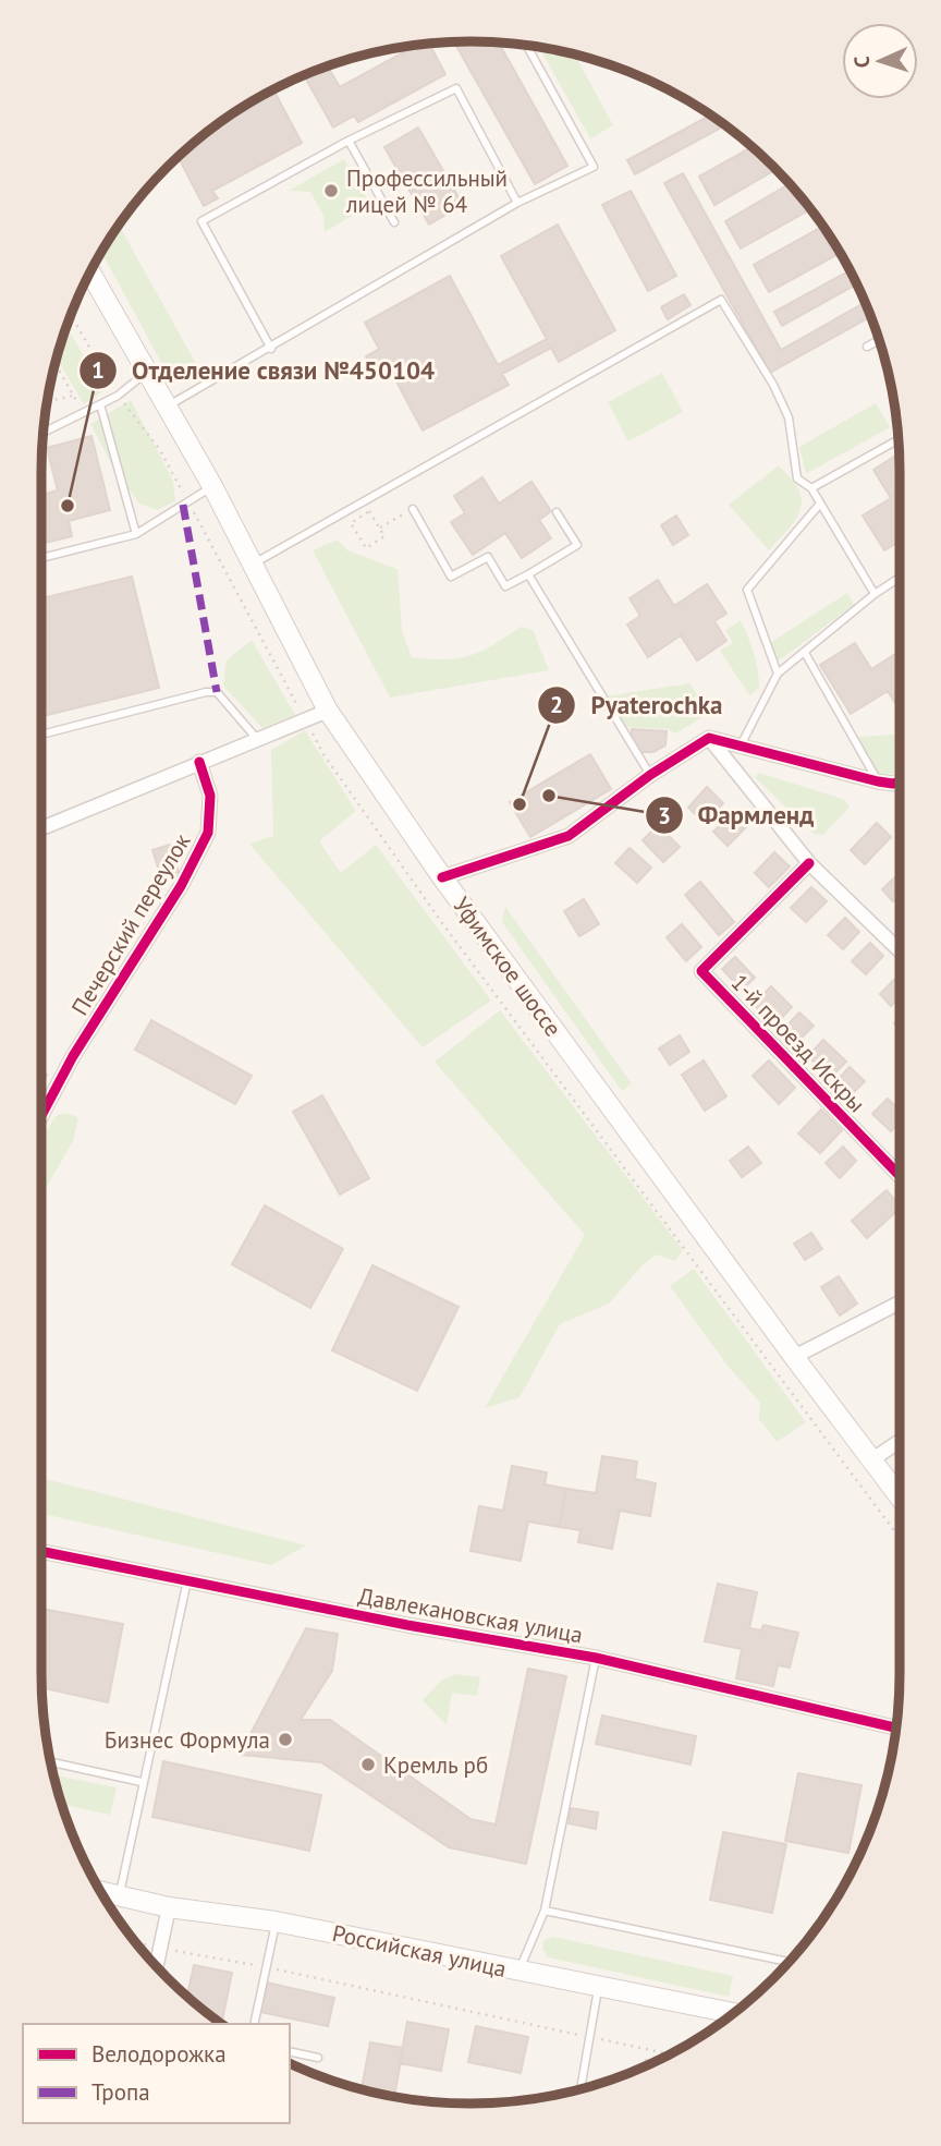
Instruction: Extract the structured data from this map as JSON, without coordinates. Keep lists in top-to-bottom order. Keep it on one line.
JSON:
{"streets":{"main road":["Уфимское шоссе","Российская улица"],"street":["Печерский переулок","1-й проезд Искры","Давлекановская улица"]},"places":["Профессильный лицей № 64","Отделение связи №450104","Фармленд","Pyaterochka","Бизнес Формула","Кремль рб"],"legend":["Велодорожка","Тропа"],"north":"left"}
